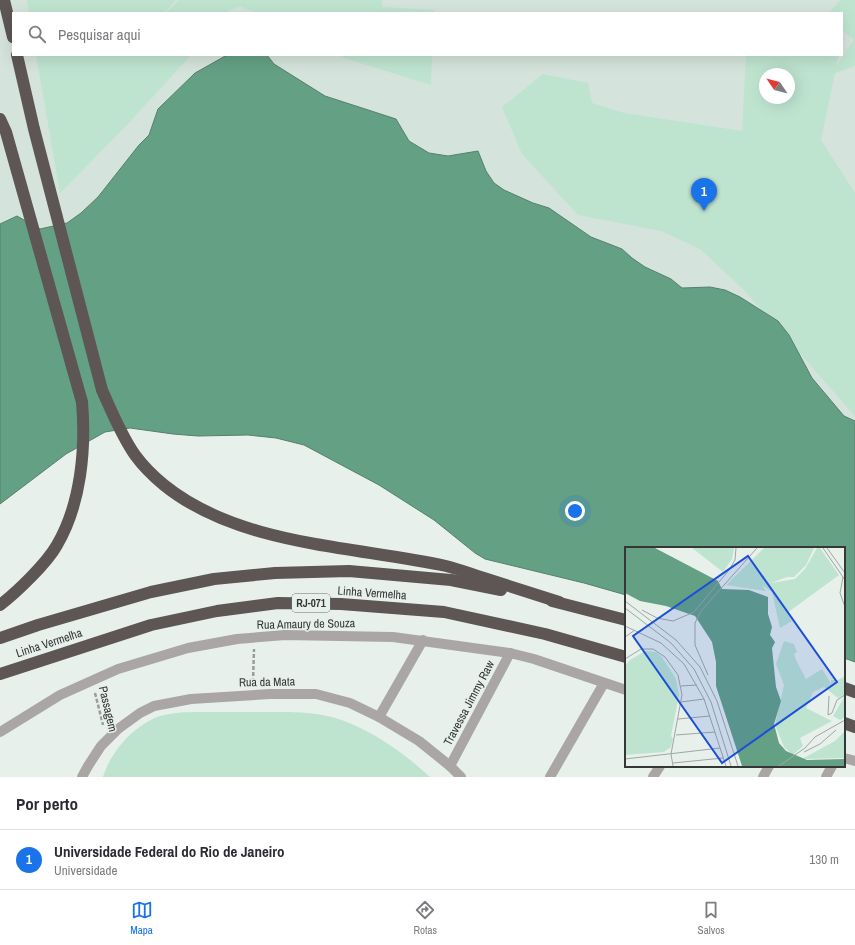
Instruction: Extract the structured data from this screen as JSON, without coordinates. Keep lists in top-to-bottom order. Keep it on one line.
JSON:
{"streets":{"highway":["Linha Vermelha","RJ-071"],"street":["Rua Amaury de Souza","Rua da Mata","Travessa Jimmy Raw"],"path":["Passagem"]},"crossings":[["Rua Amaury de Souza","Travessa Jimmy Raw"],["Rua Amaury de Souza","Passagem"],["Rua da Mata","Travessa Jimmy Raw"],["Rua da Mata","Passagem"]],"north":"top left","page":{"search":"Pesquisar aqui","pins":"1","heading":"Por perto","list":[{"mark":"1","name":"Universidade Federal do Rio de Janeiro","note":"Universidade","value":"130 m"}],"nav":["Mapa","Rotas","Salvos"]}}
